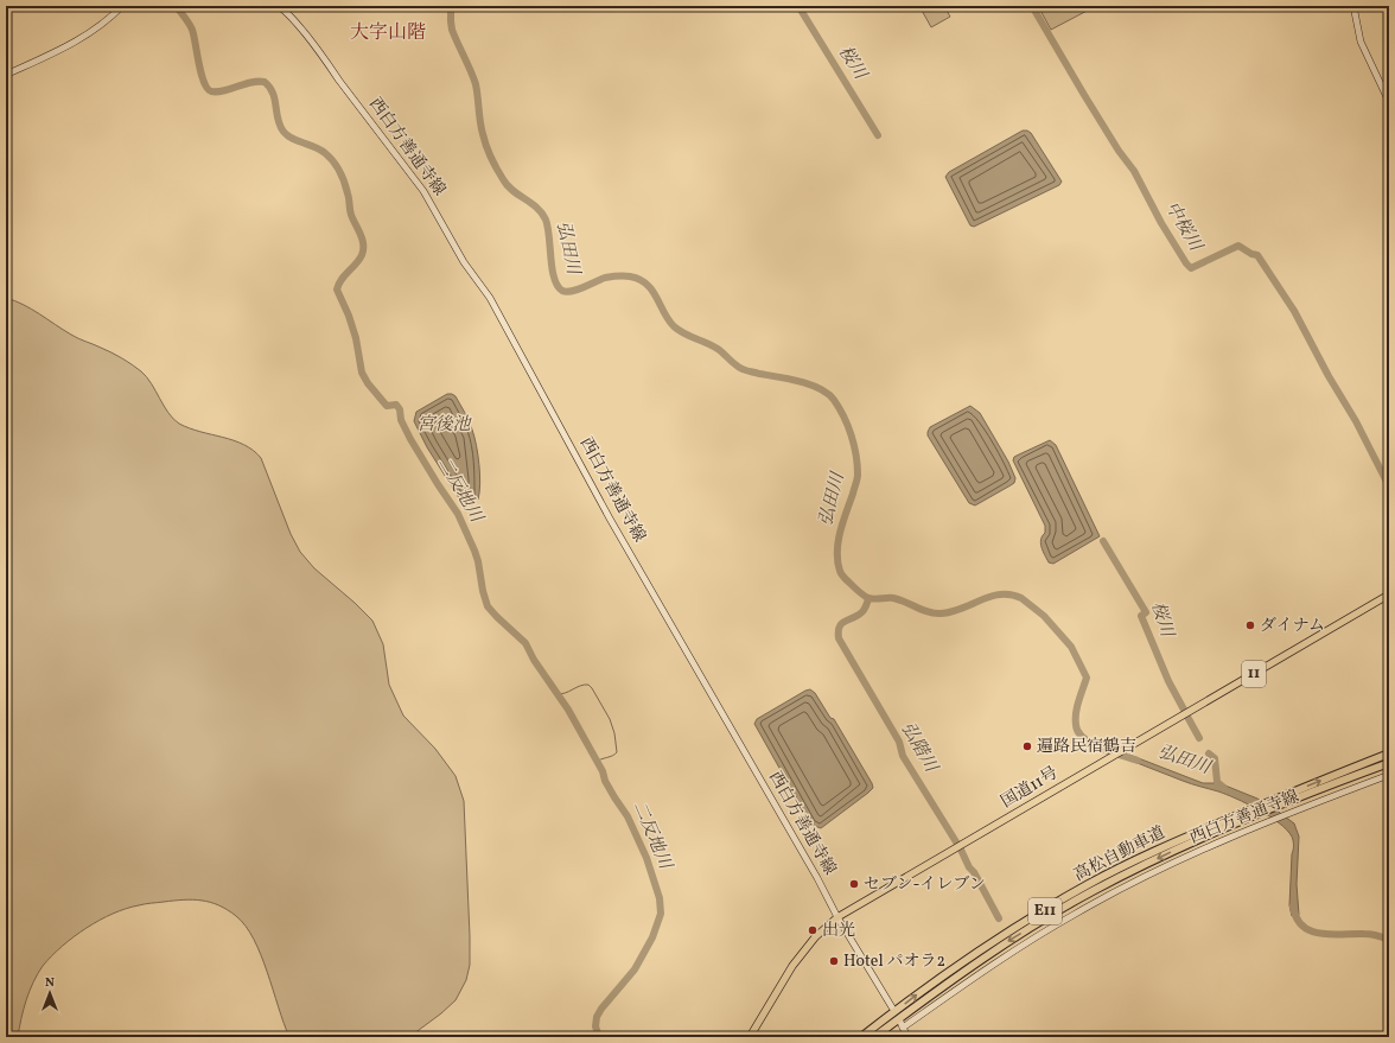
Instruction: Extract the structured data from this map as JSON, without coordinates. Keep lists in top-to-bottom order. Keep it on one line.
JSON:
{"streets":{"highway":["11","国道11号","高松自動車道","E11"],"main road":["西白方善通寺線"]},"crossings":[["西白方善通寺線","国道11号"]],"districts":["大字山階"],"water":["桜川","中桜川","弘田川","宮後池","二反地川","弘階川"],"places":["ダイナム","遍路民宿鶴吉","セブン-イレブン","出光","Hotel パオラ2"],"north":"top"}
